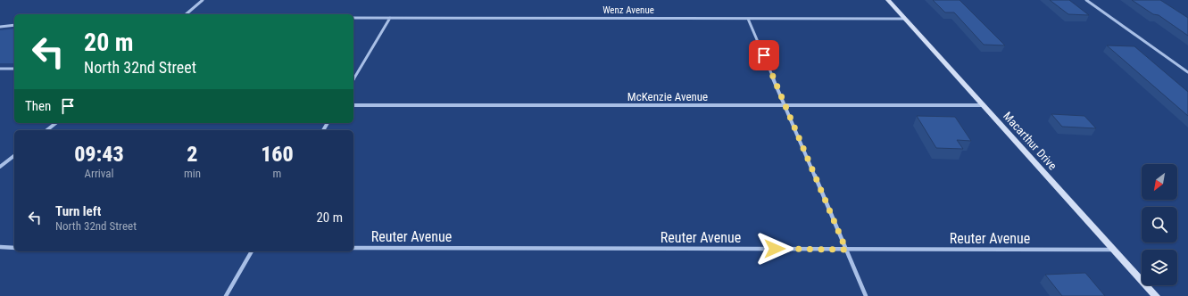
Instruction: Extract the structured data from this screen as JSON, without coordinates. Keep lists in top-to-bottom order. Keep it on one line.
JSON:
{"streets":{"main road":["Macarthur Drive"],"street":["Wenz Avenue","McKenzie Avenue","Reuter Avenue"]},"crossings":[["Wenz Avenue","Macarthur Drive"],["McKenzie Avenue","Macarthur Drive"],["Macarthur Drive","Reuter Avenue"]],"north":"bottom left","page":{"turn":["20 m","North 32nd Street"],"then":"Then","eta":["09:43","Arrival","2","min","160","m"],"list":[{"name":"Turn left","note":"North 32nd Street","value":"20 m"}]}}
